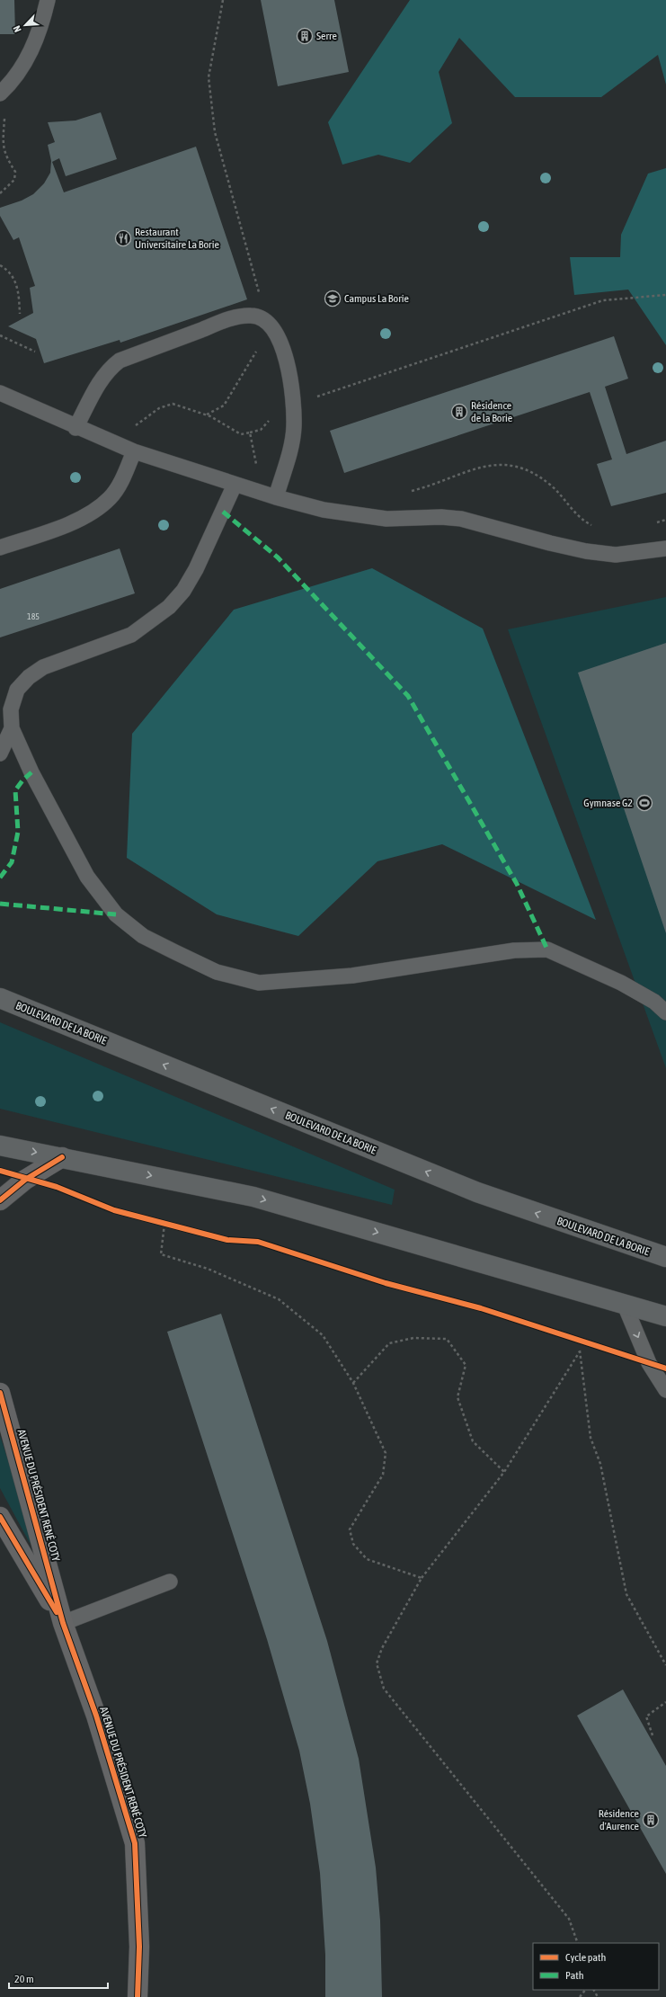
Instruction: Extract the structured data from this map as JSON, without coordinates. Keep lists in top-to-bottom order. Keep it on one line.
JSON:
{"streets":{"main road":["BOULEVARD DE LA BORIE"],"street":["AVENUE DU PRÉSIDENT RENÉ COTY"]},"places":{"building":["Serre","Résidence de la Borie","Résidence d'Aurence"],"restaurant":["Restaurant Universitaire La Borie"],"school or university":["Campus La Borie"],"sports":["Gymnase G2"]},"house_numbers":["185"],"legend":["Cycle path","Path"],"scale_bar":"20 m","north":"bottom left"}
